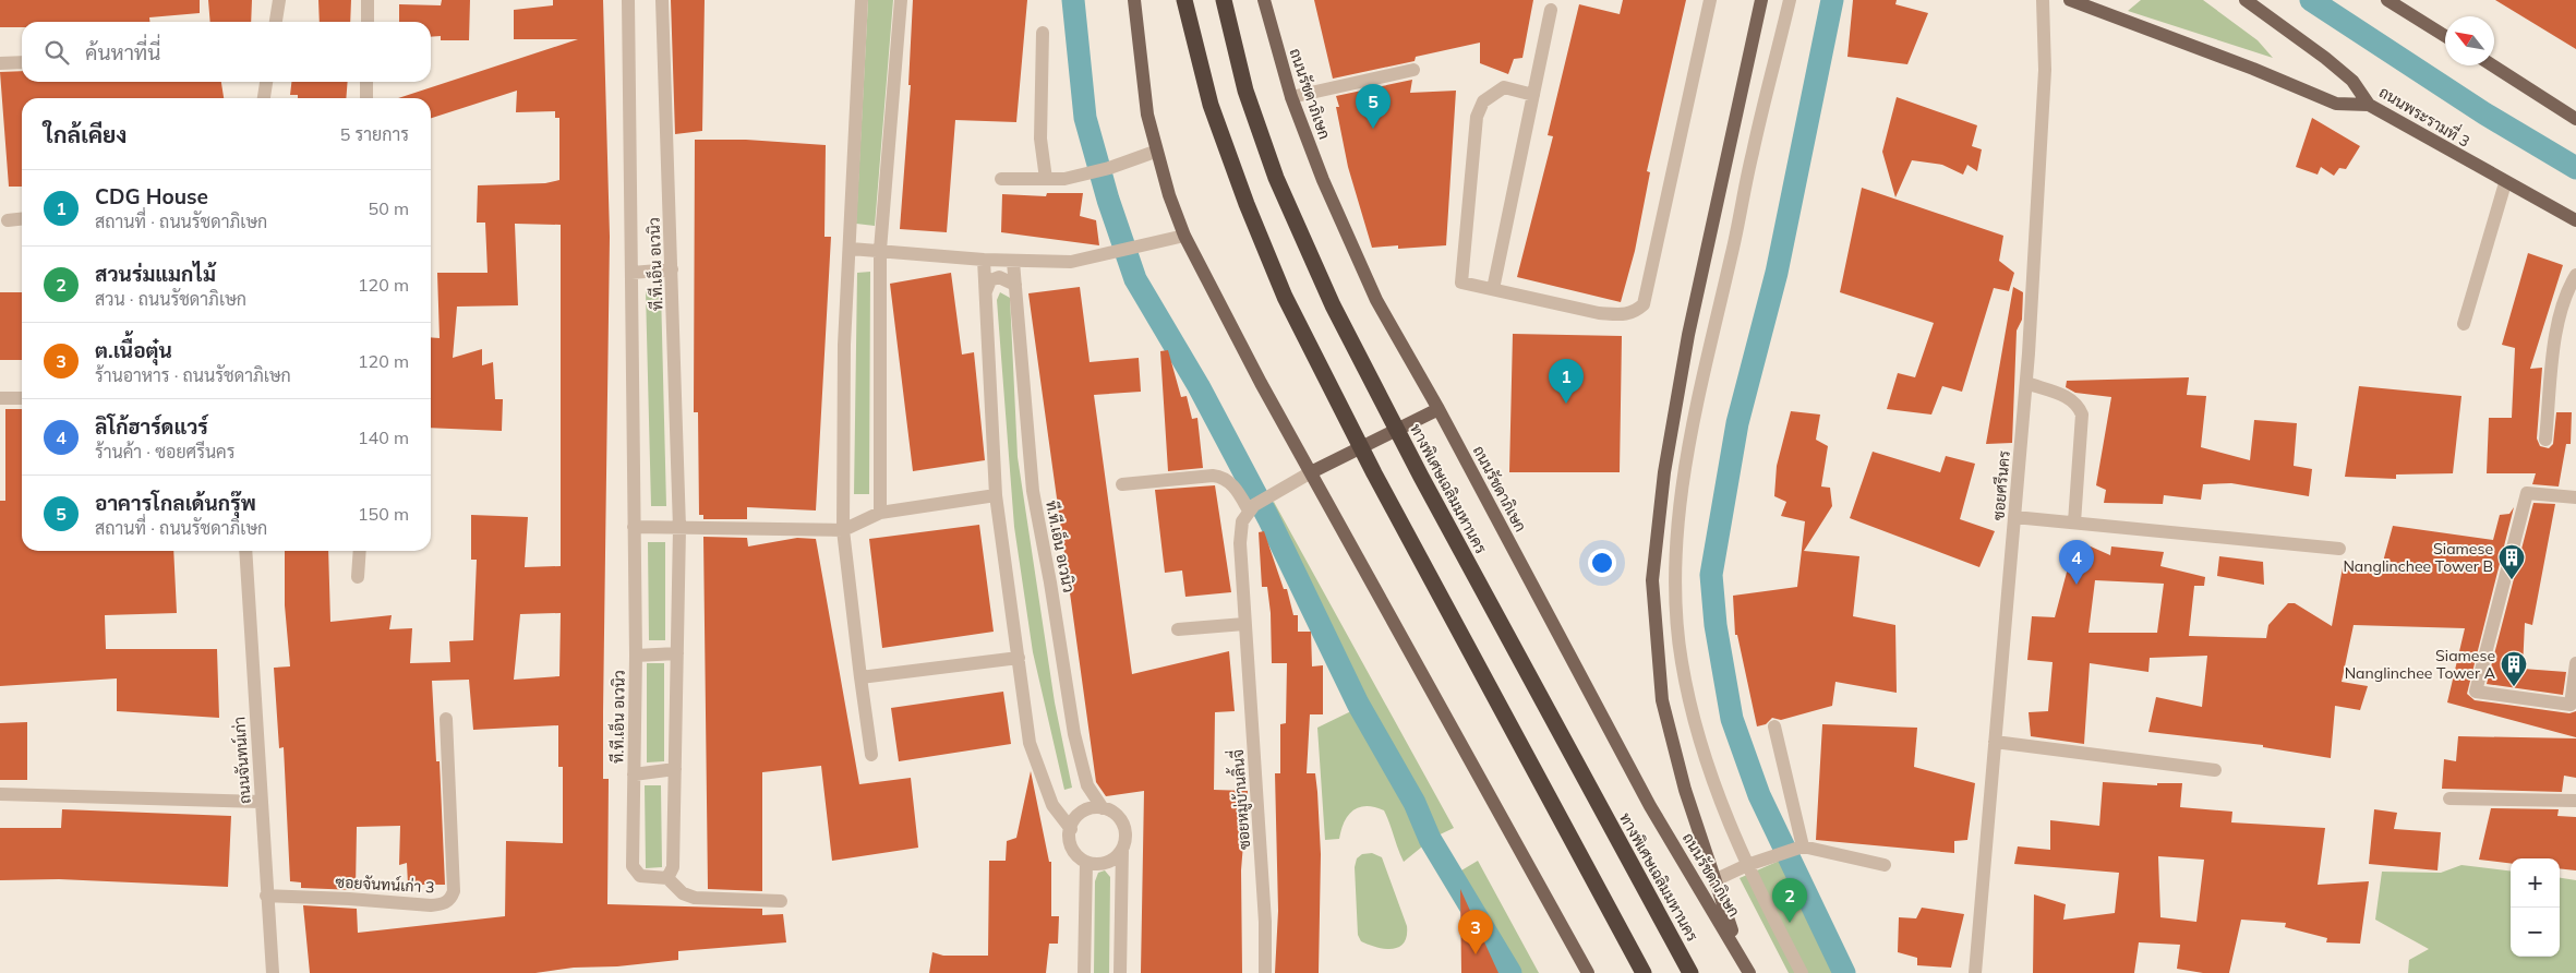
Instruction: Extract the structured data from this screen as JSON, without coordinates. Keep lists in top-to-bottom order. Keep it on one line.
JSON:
{"streets":{"highway":["ทางพิเศษเฉลิมมหานคร"],"main road":["ถนนรัชดาภิเษก","ถนนพระรามที่ 3"],"street":["ที.ที.เอ็น อเวนิว","ซอยศรีนคร","ถนนจันทน์เก่า","ซอยหมู่บ้านลิ้นจี่","ซอยจันทน์เก่า 3"]},"crossings":[["ถนนจันทน์เก่า","ซอยจันทน์เก่า 3"]],"places":{"building":["Siamese Nanglinchee Tower B","Siamese Nanglinchee Tower A"]},"north":"top left","page":{"search":"ค้นหาที่นี่","pins":["5","1","4","2","3"],"heading":["ใกล้เคียง","5 รายการ"],"list":[{"mark":"1","name":"CDG House","note":"สถานที่ · ถนนรัชดาภิเษก","value":"50 m"},{"mark":"2","name":"สวนร่มแมกไม้","note":"สวน · ถนนรัชดาภิเษก","value":"120 m"},{"mark":"3","name":"ต.เนื้อตุ๋น","note":"ร้านอาหาร · ถนนรัชดาภิเษก","value":"120 m"},{"mark":"4","name":"ลิโก้ฮาร์ดแวร์","note":"ร้านค้า · ซอยศรีนคร","value":"140 m"},{"mark":"5","name":"อาคารโกลเด้นกรุ๊พ","note":"สถานที่ · ถนนรัชดาภิเษก","value":"150 m"}],"map_buttons":["+","−"]}}
